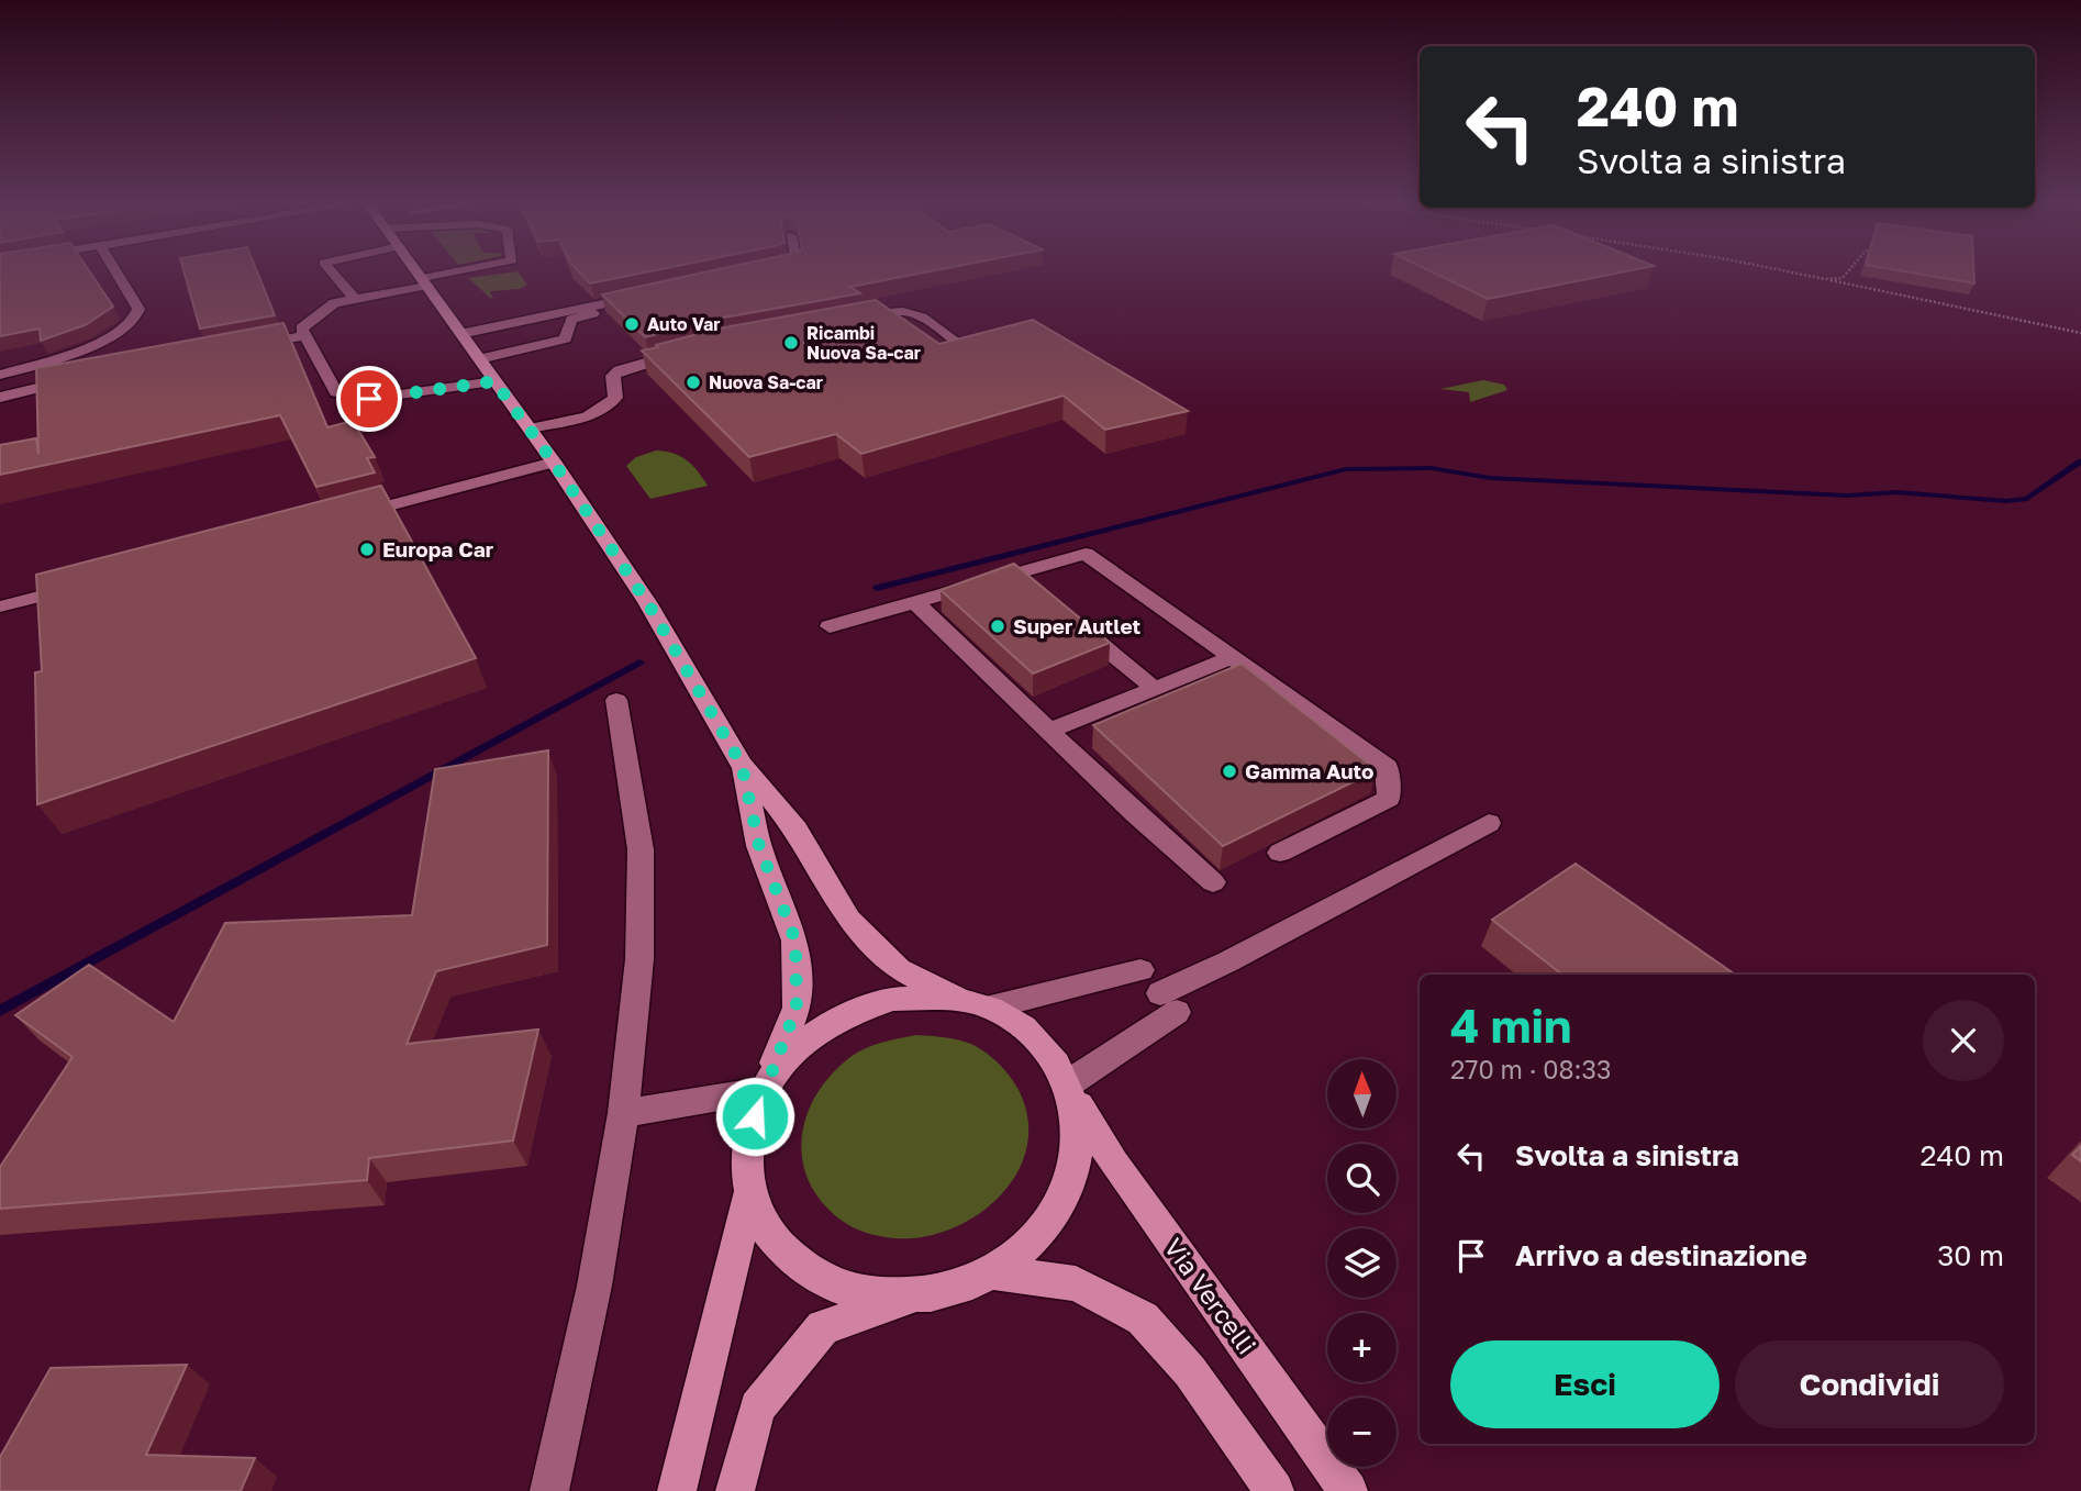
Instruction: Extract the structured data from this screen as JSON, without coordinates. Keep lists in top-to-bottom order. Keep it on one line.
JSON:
{"streets":{"main road":["Via Vercelli"]},"places":["Auto Var","Ricambi Nuova Sa-car","Nuova Sa-car","Europa Car","Super Autlet","Gamma Auto"],"north":"top","page":{"turn":["240 m","Svolta a sinistra"],"heading":["4 min","270 m · 08:33"],"map_buttons":["+","−"],"list":[{"name":"Svolta a sinistra","value":"240 m"},{"name":"Arrivo a destinazione","value":"30 m"}],"buttons":["Esci","Condividi"]}}
